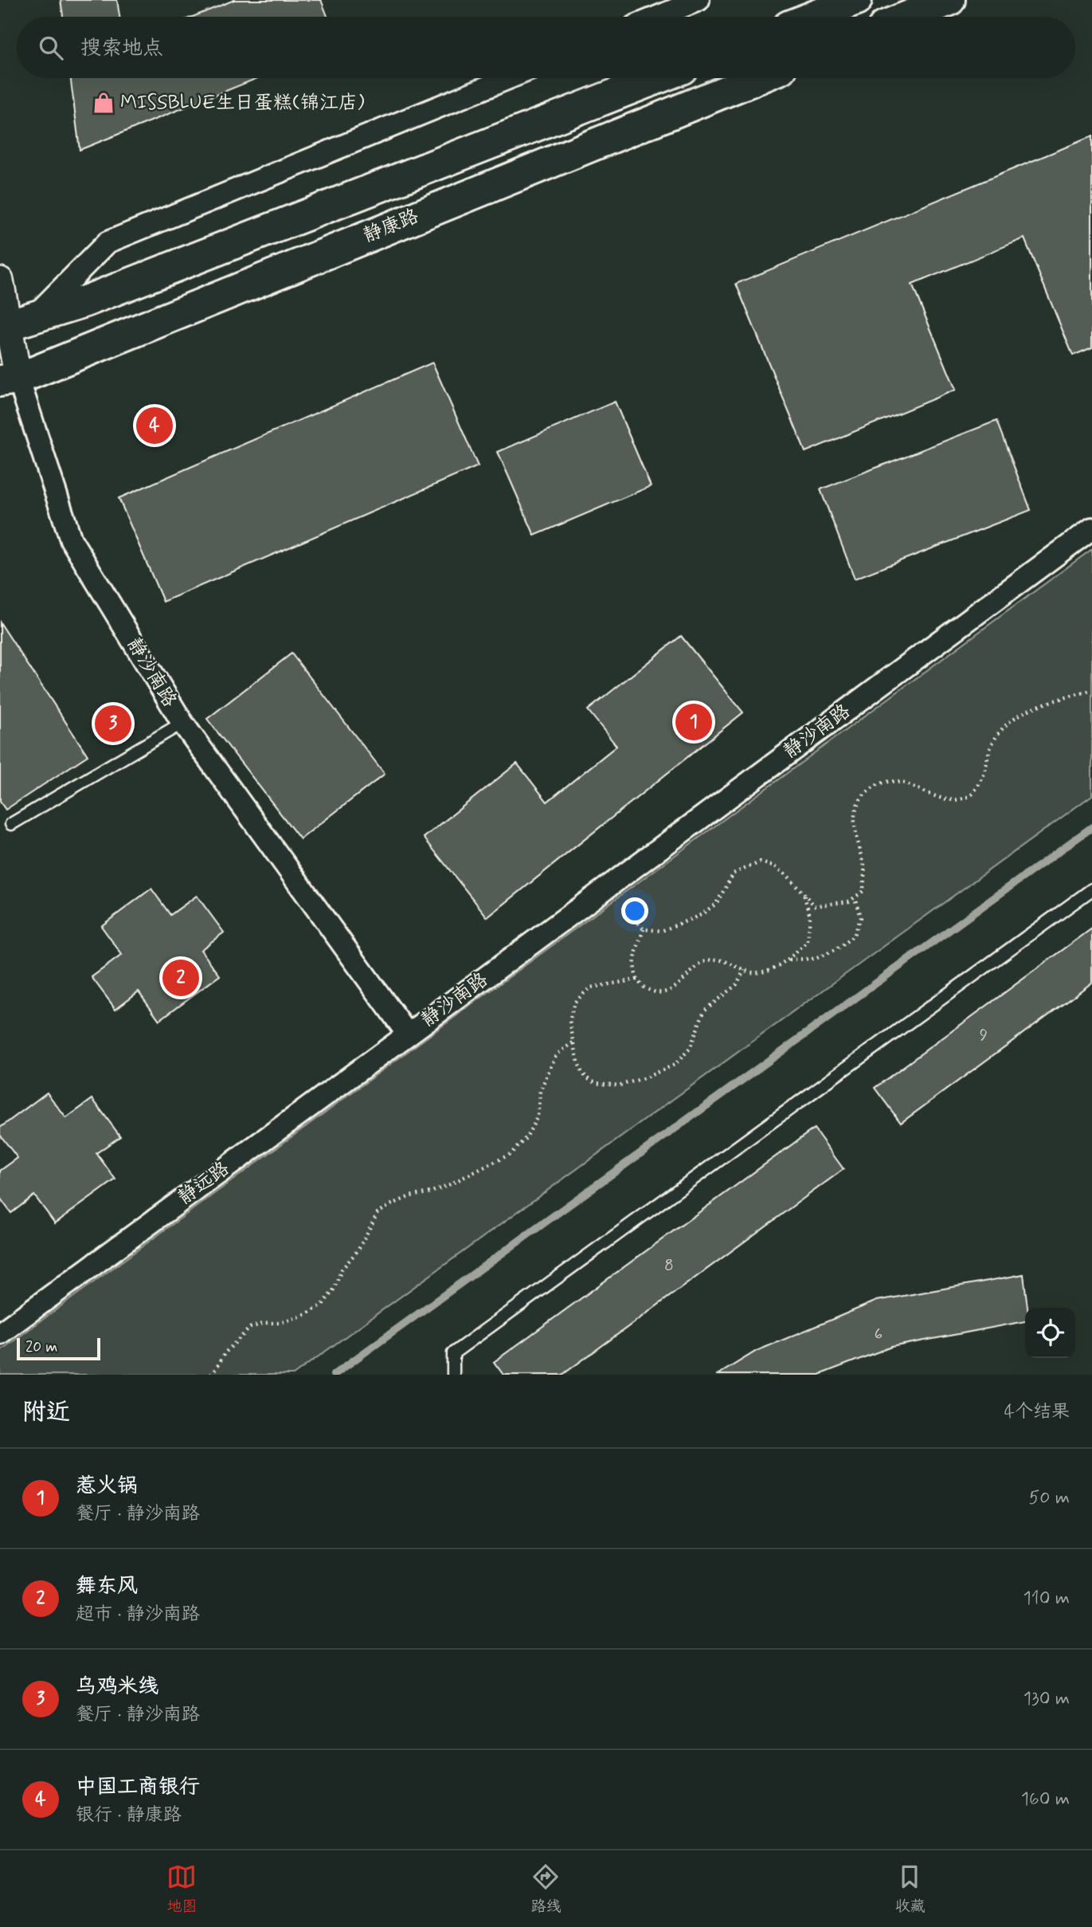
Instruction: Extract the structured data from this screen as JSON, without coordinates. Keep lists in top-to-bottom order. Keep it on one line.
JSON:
{"streets":{"main road":["静康路"],"street":["静沙南路","静远路"]},"crossings":[["静康路","静沙南路"],["静沙南路","静远路"]],"places":{"shop":["MISSBLUE生日蛋糕(锦江店)"]},"house_numbers":["9","8","6"],"scale_bar":"20 m","page":{"search":"搜索地点","pins":["4","1","3","2"],"scale":"20 m","heading":["附近","4个结果"],"list":[{"mark":"1","name":"惹火锅","note":"餐厅 · 静沙南路","value":"50 m"},{"mark":"2","name":"舞东风","note":"超市 · 静沙南路","value":"110 m"},{"mark":"3","name":"乌鸡米线","note":"餐厅 · 静沙南路","value":"130 m"},{"mark":"4","name":"中国工商银行","note":"银行 · 静康路","value":"160 m"}],"nav":["地图","路线","收藏"]}}
